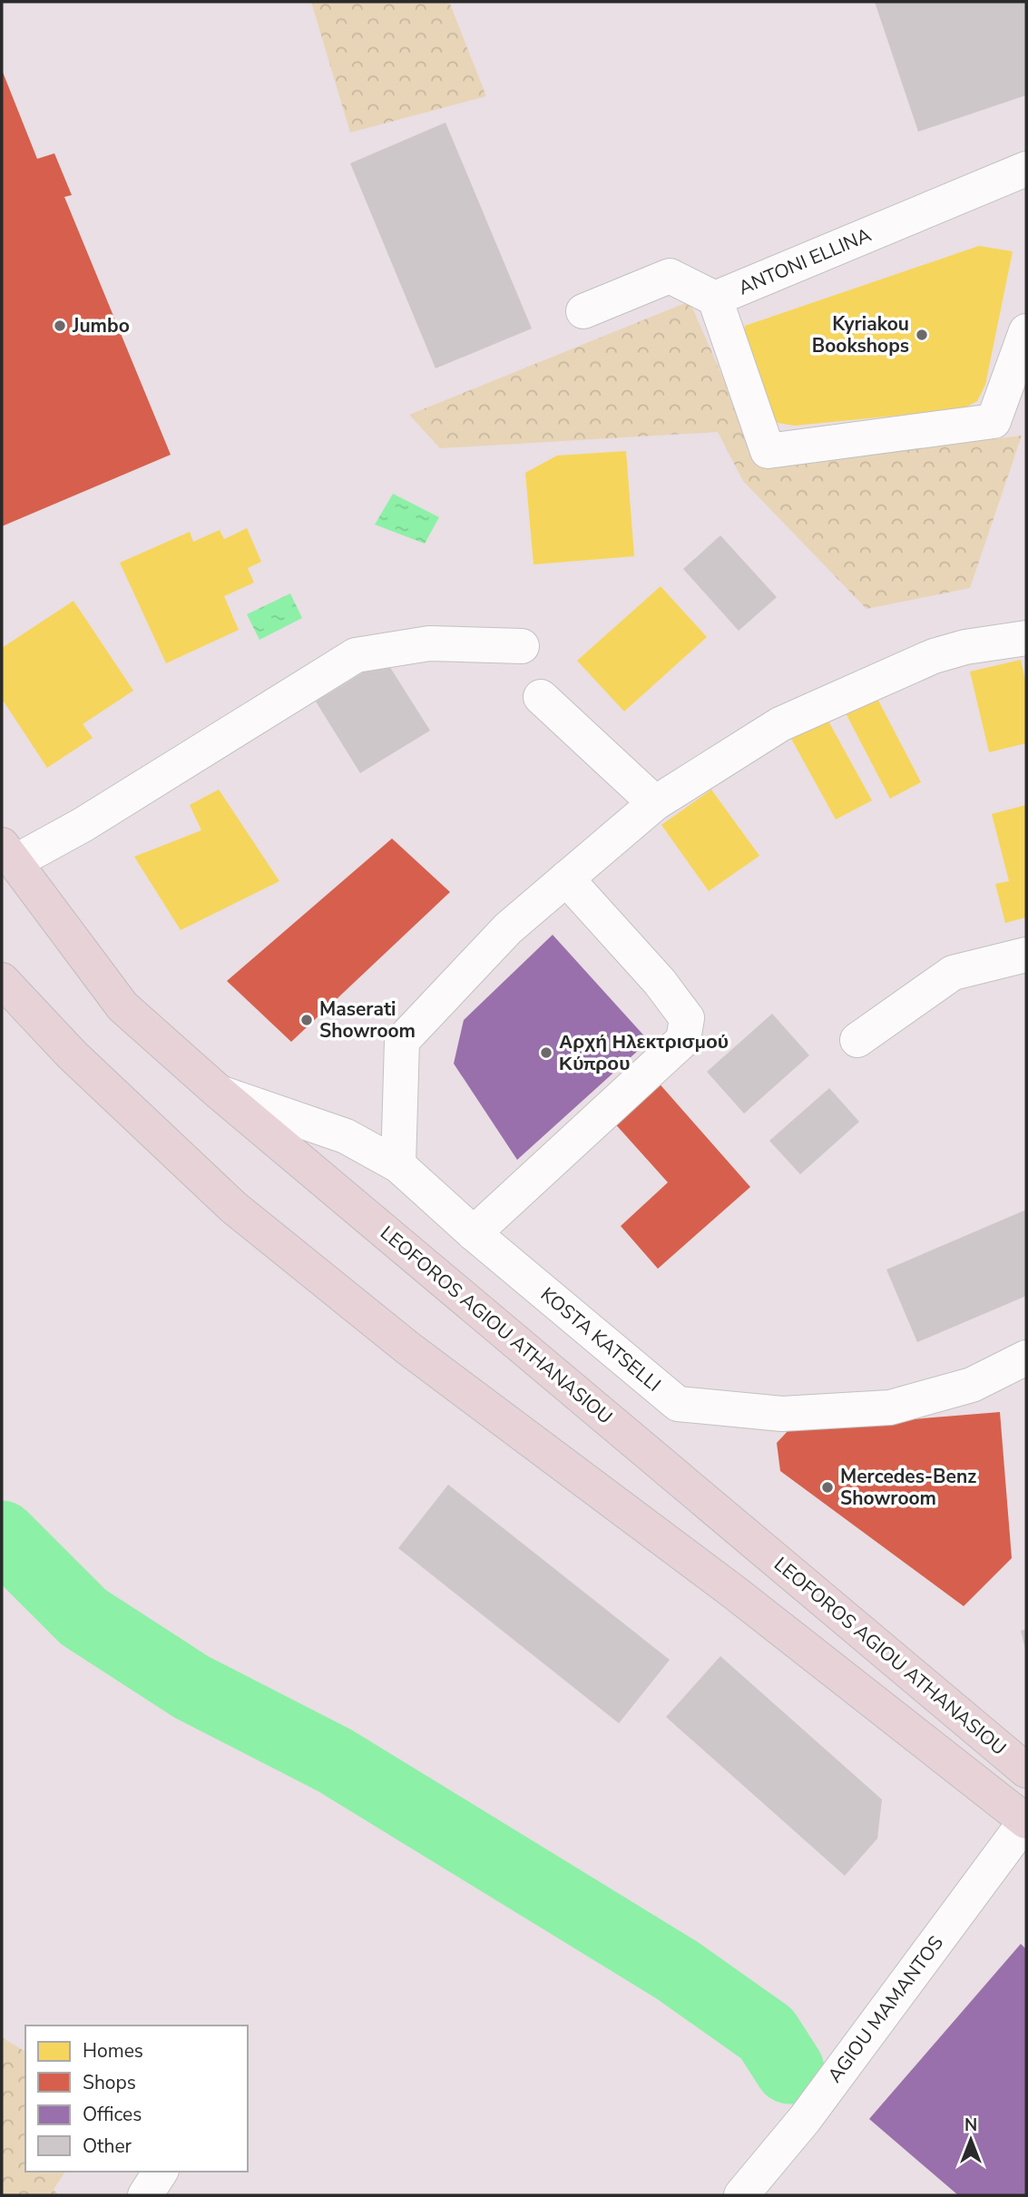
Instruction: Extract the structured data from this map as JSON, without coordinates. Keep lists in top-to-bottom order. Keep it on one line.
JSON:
{"streets":{"main road":["LEOFOROS AGIOU ATHANASIOU"],"street":["ANTONI ELLINA","KOSTA KATSELLI","AGIOU MAMANTOS"]},"crossings":[["LEOFOROS AGIOU ATHANASIOU","KOSTA KATSELLI"],["LEOFOROS AGIOU ATHANASIOU","AGIOU MAMANTOS"]],"places":["Jumbo","Kyriakou Bookshops","Maserati Showroom","Αρχή Ηλεκτρισμού Κύπρου","Mercedes-Benz Showroom"],"legend":["Homes","Shops","Offices","Other"],"north":"top"}
